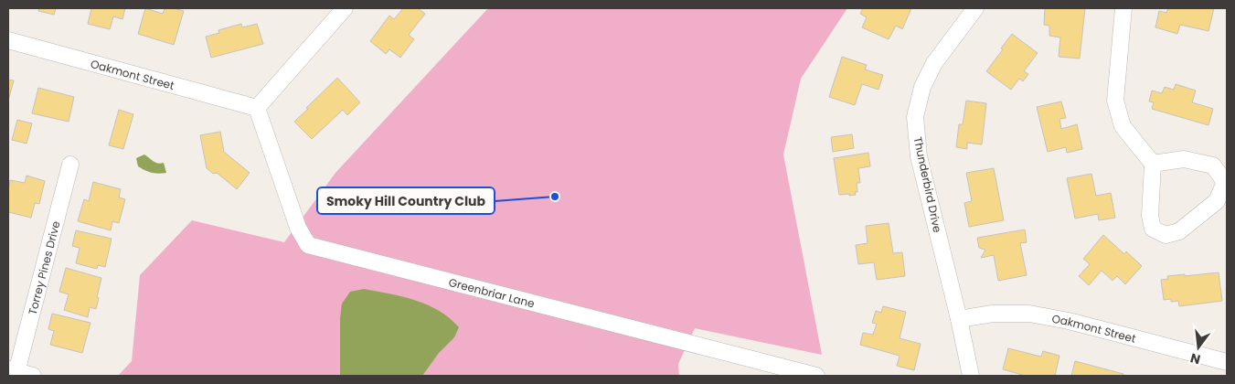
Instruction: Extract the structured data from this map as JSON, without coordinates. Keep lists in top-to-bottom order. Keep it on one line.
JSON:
{"streets":{"street":["Oakmont Street","Thunderbird Drive","Torrey Pines Drive","Greenbriar Lane"]},"crossings":[["Oakmont Street","Thunderbird Drive"],["Oakmont Street","Greenbriar Lane"]],"places":["Smoky Hill Country Club"],"north":"bottom"}
